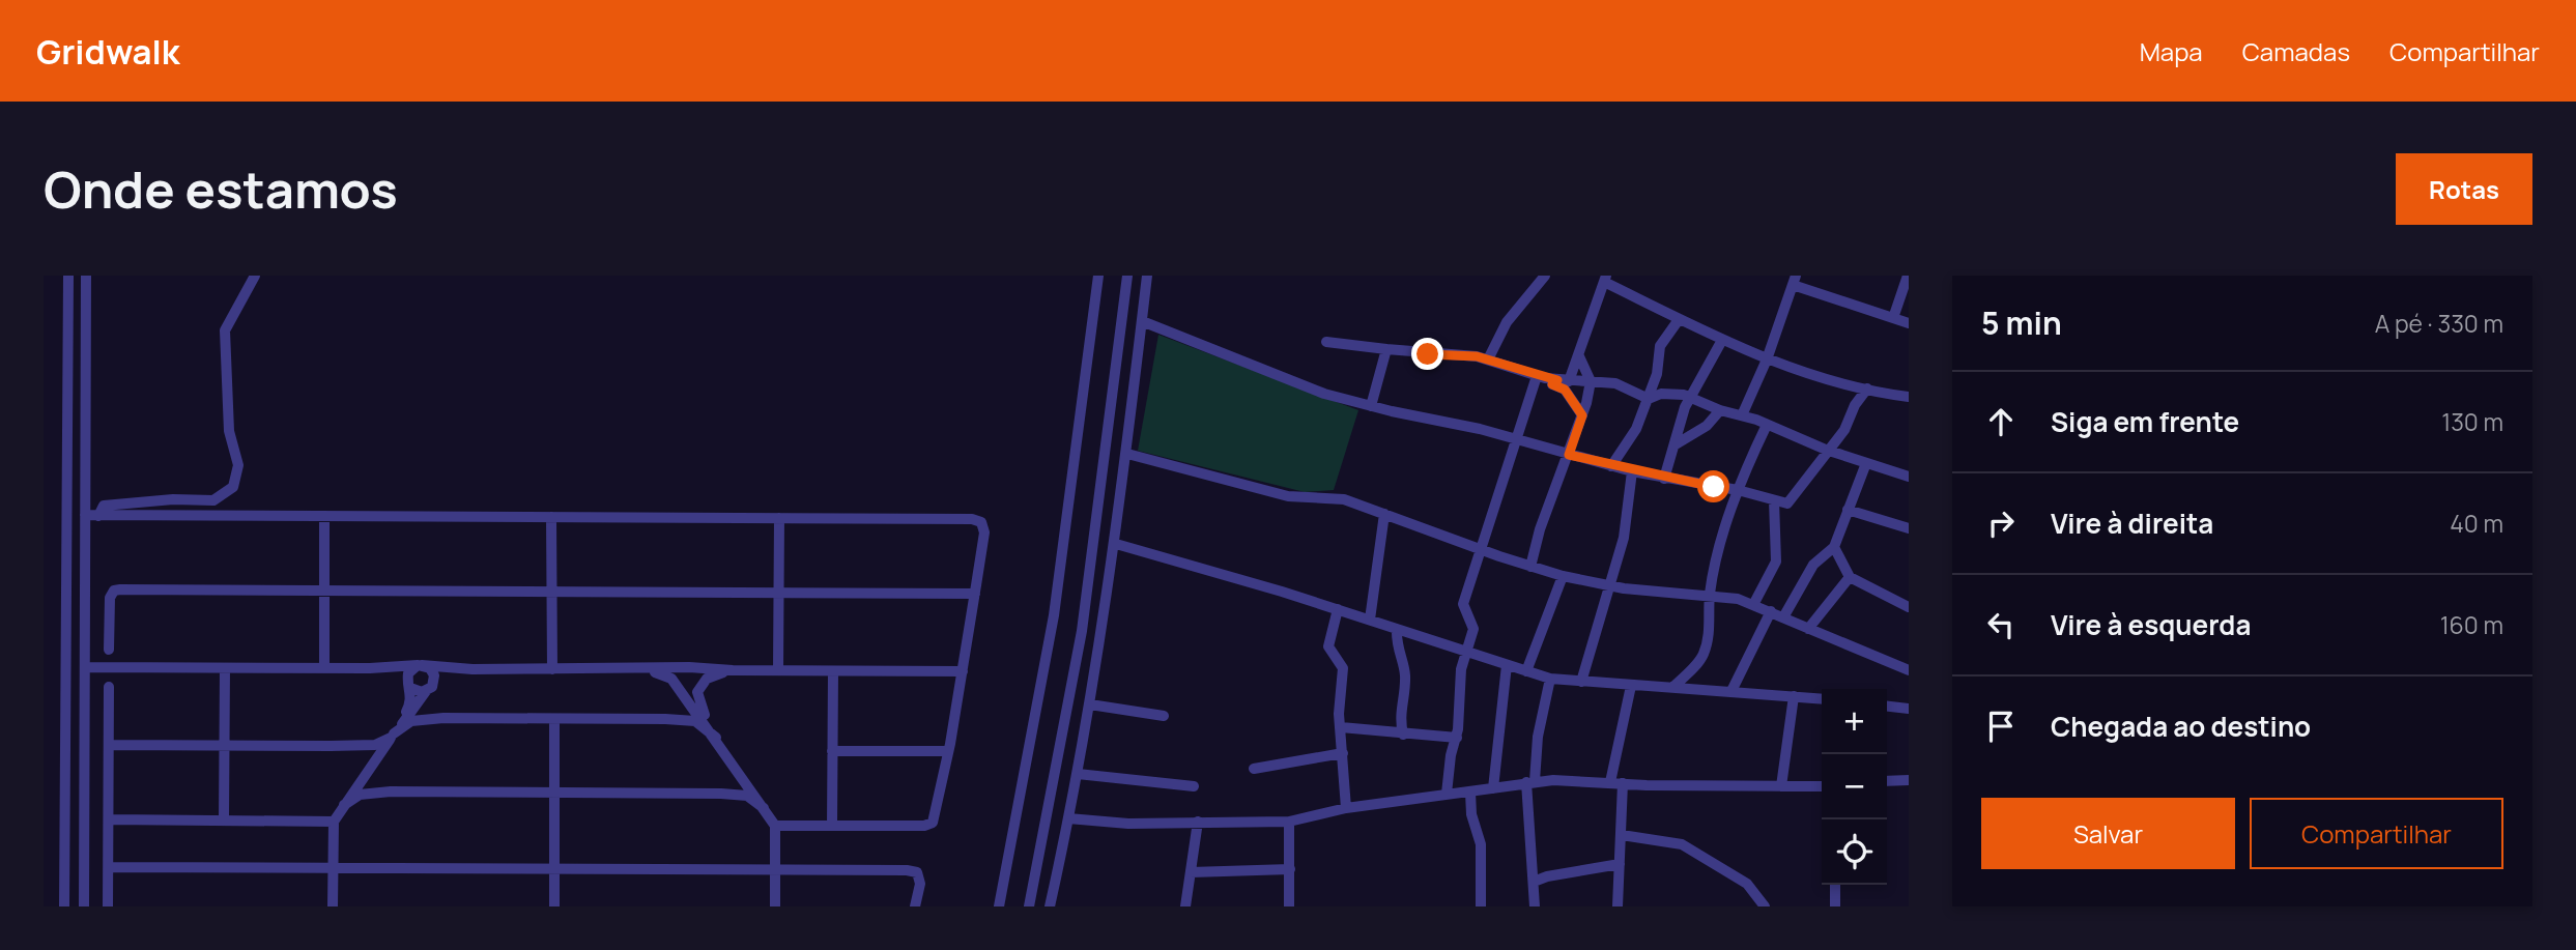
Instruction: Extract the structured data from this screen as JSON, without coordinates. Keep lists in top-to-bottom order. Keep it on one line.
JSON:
{"page":{"header":"Gridwalk","nav":["Mapa","Camadas","Compartilhar"],"buttons":["Rotas",["Salvar","Compartilhar"]],"title":"Onde estamos","heading":["5 min","A pé · 330 m"],"list":[["Siga em frente","130 m"],["Vire à direita","40 m"],["Vire à esquerda","160 m"],"Chegada ao destino"],"map_buttons":["+","−"]}}
